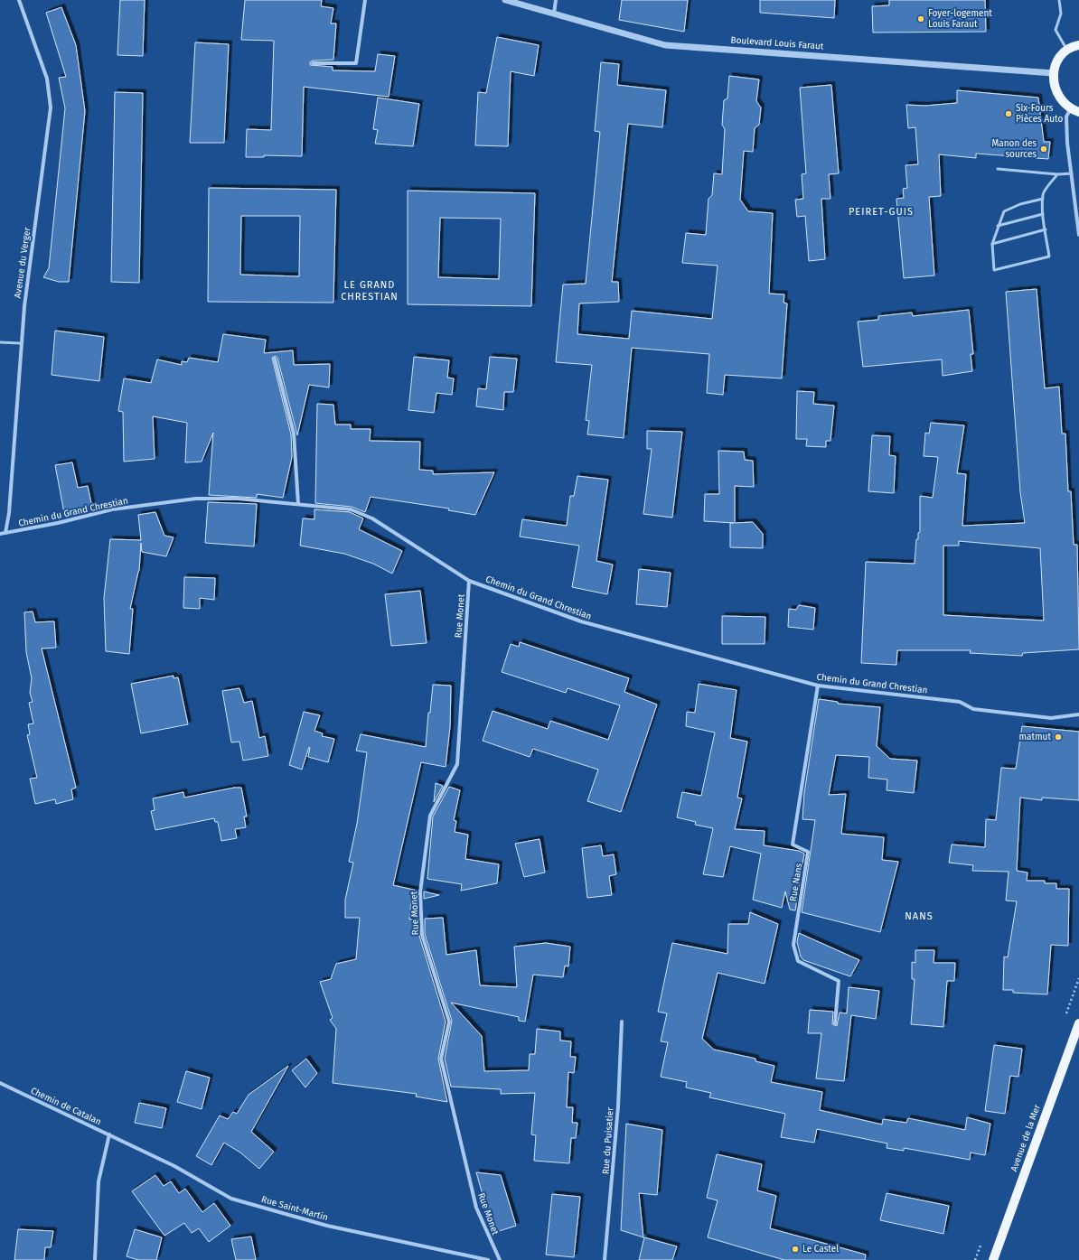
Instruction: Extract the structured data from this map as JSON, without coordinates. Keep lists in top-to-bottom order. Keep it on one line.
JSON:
{"streets":{"main road":["Avenue de la Mer"],"street":["Boulevard Louis Faraut","Avenue du Verger","Chemin du Grand Chrestian","Rue Monet","Rue Nans","Chemin de Catalan","Rue du Puisatier","Rue Saint-Martin"]},"crossings":[["Avenue du Verger","Chemin du Grand Chrestian"],["Chemin du Grand Chrestian","Rue Monet"],["Chemin du Grand Chrestian","Rue Nans"],["Chemin de Catalan","Rue Saint-Martin"]],"districts":["PEIRET-GUIS","LE GRAND CHRESTIAN","NANS"],"places":["Foyer-logement Louis Faraut","Six-Fours Pièces Auto","Manon des sources","matmut","Le Castel"]}
